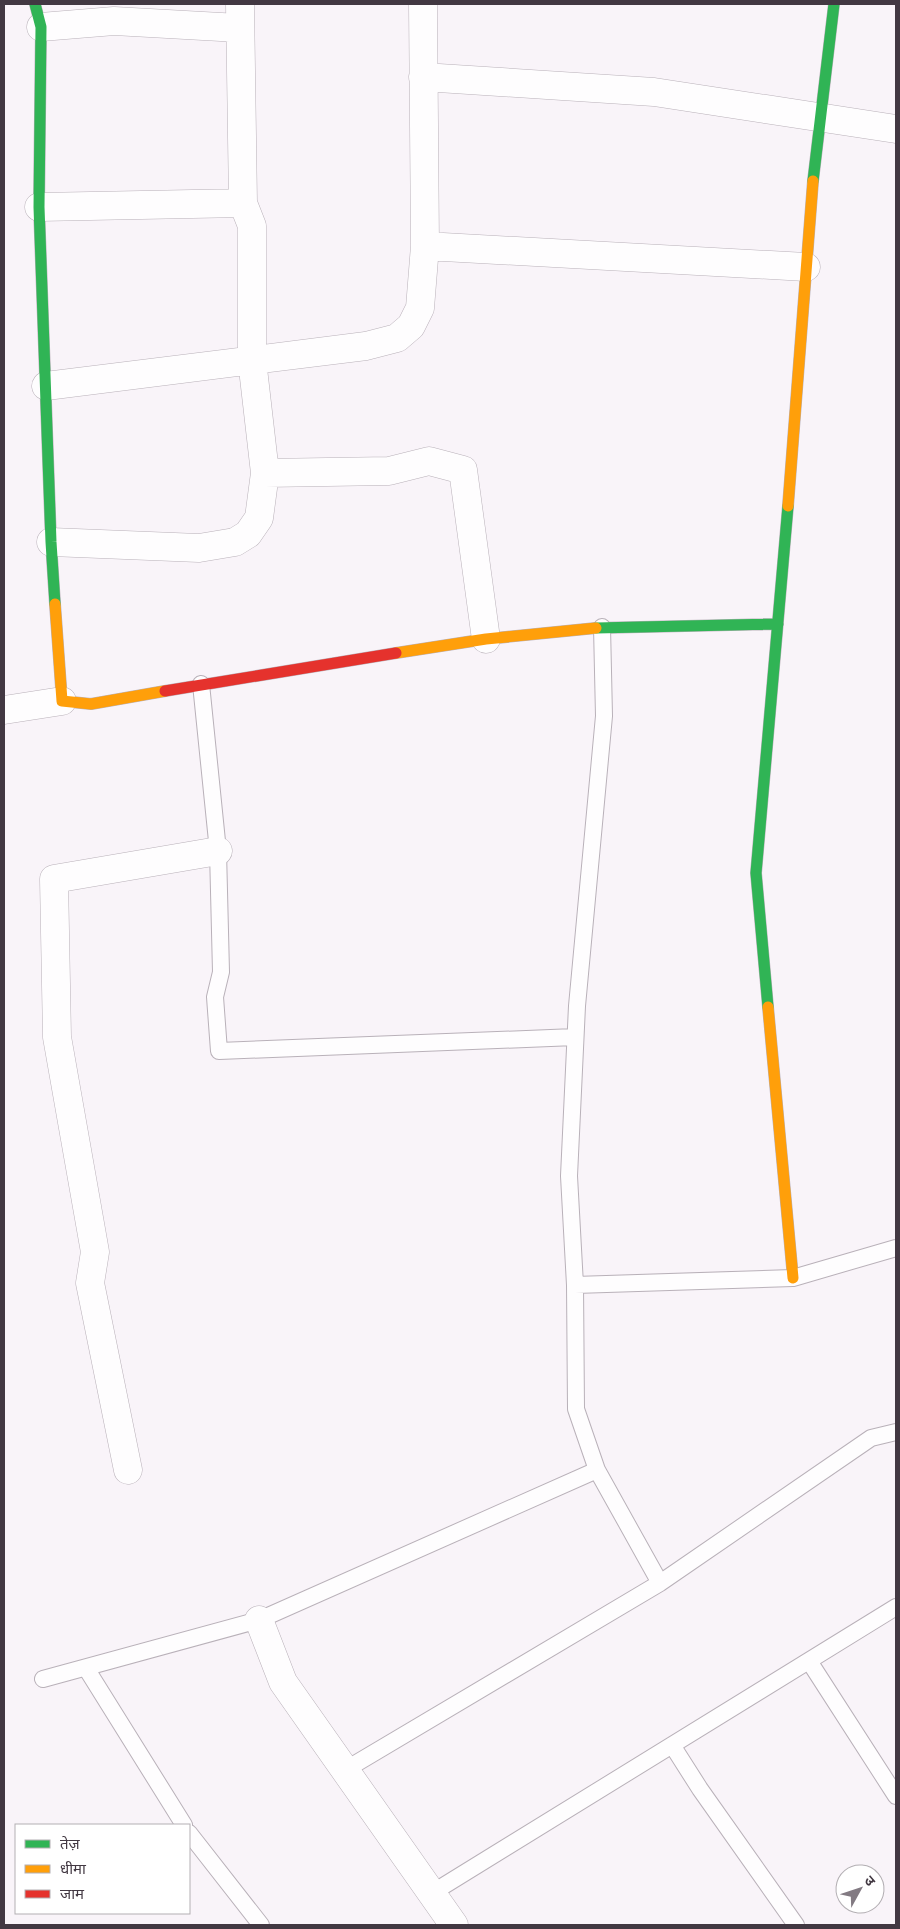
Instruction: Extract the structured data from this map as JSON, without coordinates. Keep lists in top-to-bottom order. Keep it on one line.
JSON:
{"legend":["तेज़","धीमा","जाम"],"north":"top right"}
